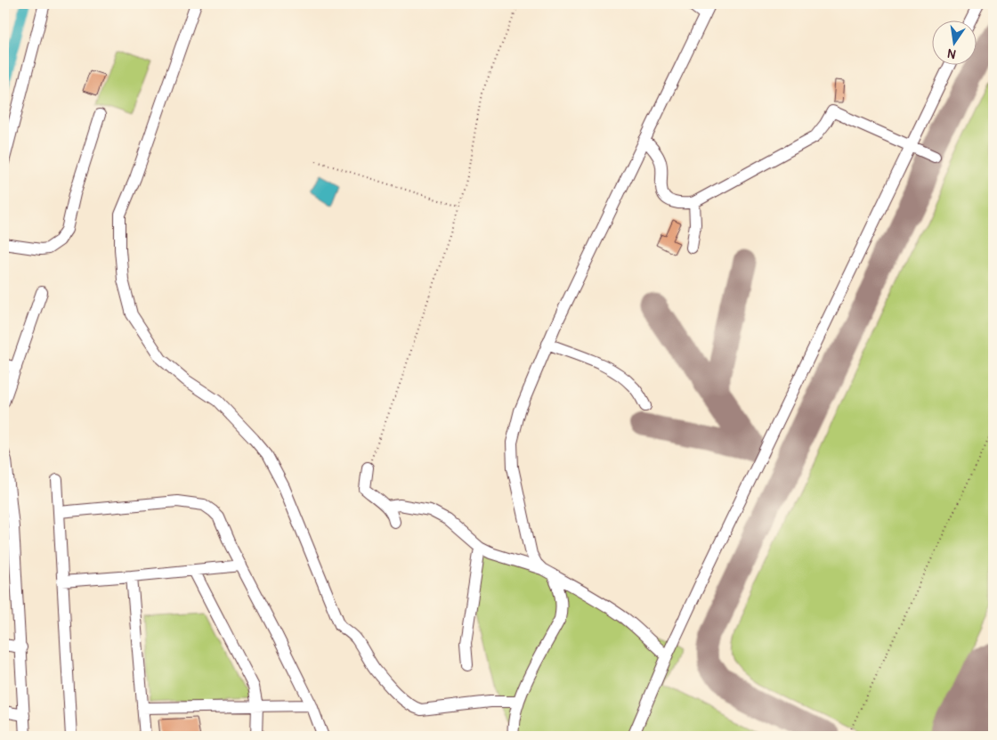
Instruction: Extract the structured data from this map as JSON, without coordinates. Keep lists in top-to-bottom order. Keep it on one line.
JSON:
{"north":"bottom"}
